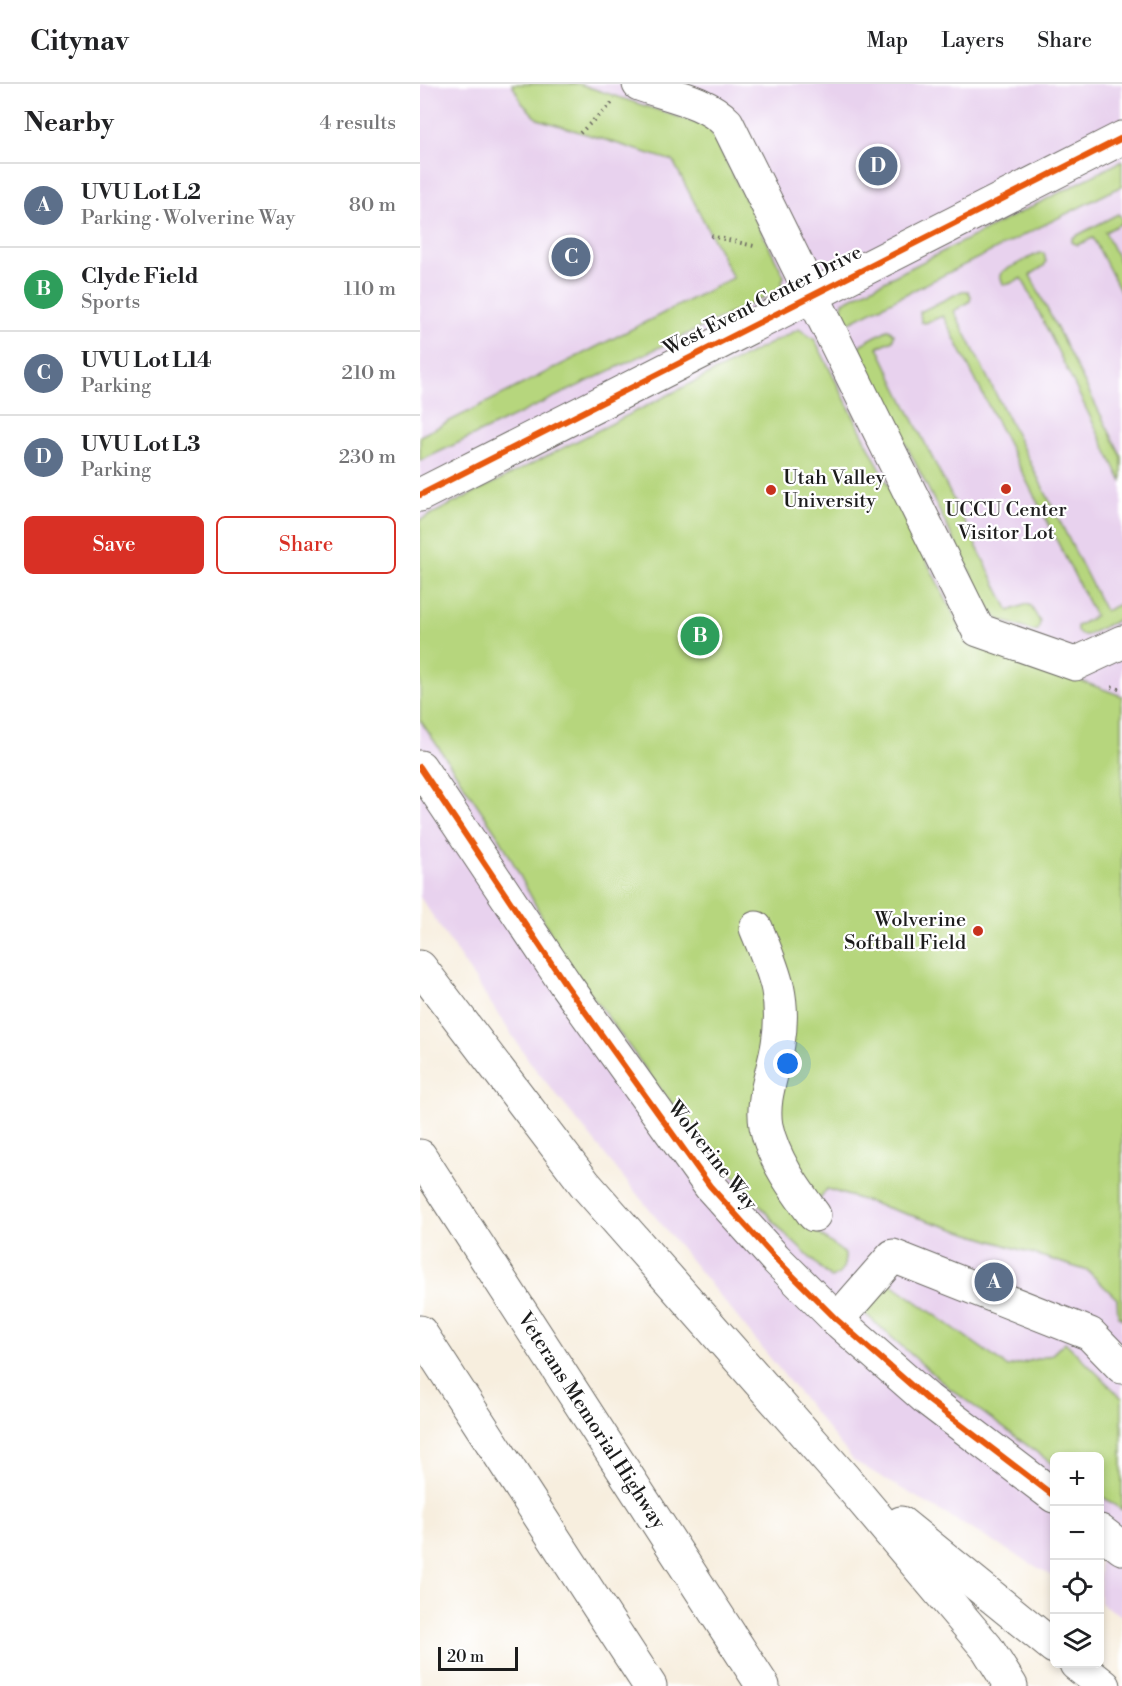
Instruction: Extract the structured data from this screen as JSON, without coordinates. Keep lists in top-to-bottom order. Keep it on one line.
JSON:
{"streets":{"main road":["West Event Center Drive","Wolverine Way","Veterans Memorial Highway"]},"places":["UCCU Center Visitor Lot","Utah Valley University","Wolverine Softball Field"],"scale_bar":"20 m","page":{"header":"Citynav","nav":["Map","Layers","Share"],"heading":["Nearby","4 results"],"pins":["D","C","B","A"],"list":[{"mark":"A","name":"UVU Lot L2","note":"Parking · Wolverine Way","value":"80 m"},{"mark":"B","name":"Clyde Field","note":"Sports","value":"110 m"},{"mark":"C","name":"UVU Lot L14","note":"Parking","value":"210 m"},{"mark":"D","name":"UVU Lot L3","note":"Parking","value":"230 m"}],"buttons":["Save","Share"],"map_buttons":["+","−"],"scale":"20 m"}}
